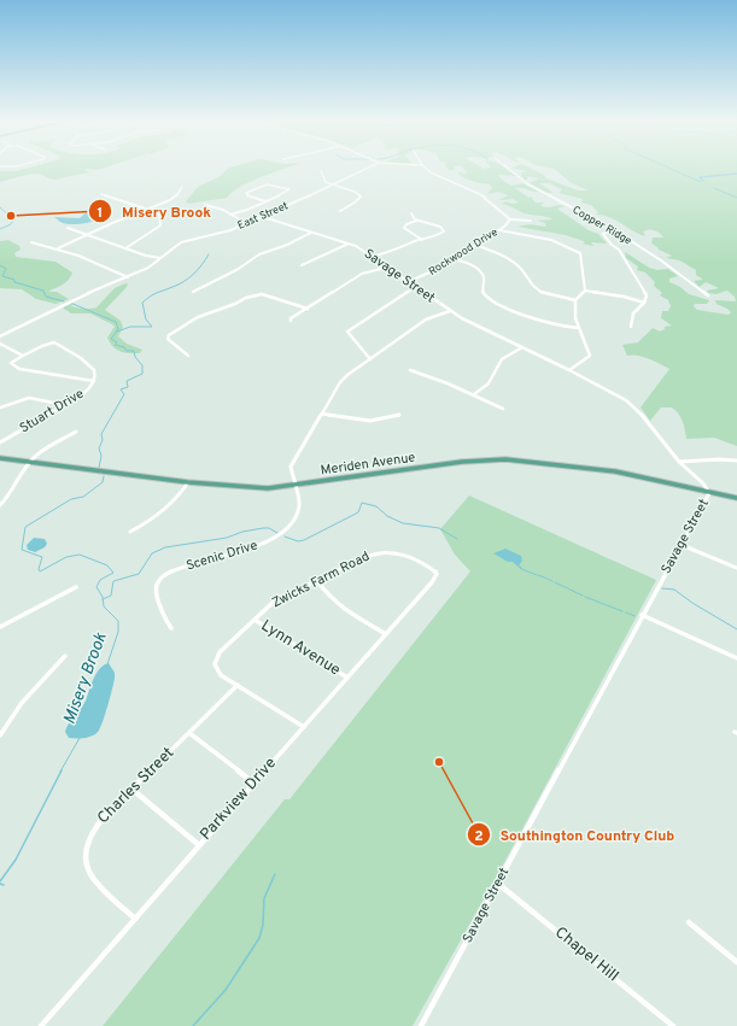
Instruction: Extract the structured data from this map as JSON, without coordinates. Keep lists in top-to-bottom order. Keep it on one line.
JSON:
{"streets":{"main road":["Meriden Avenue"],"street":["East Street","Copper Ridge","Rockwood Drive","Savage Street","Stuart Drive","Scenic Drive","Zwicks Farm Road","Lynn Avenue","Charles Street","Parkview Drive","Chapel Hill"]},"crossings":[["East Street","Savage Street"],["Rockwood Drive","Savage Street"],["Savage Street","Meriden Avenue"],["Savage Street","Scenic Drive"],["Savage Street","Chapel Hill"],["Meriden Avenue","Scenic Drive"],["Zwicks Farm Road","Lynn Avenue"],["Zwicks Farm Road","Charles Street"],["Zwicks Farm Road","Parkview Drive"],["Lynn Avenue","Parkview Drive"],["Charles Street","Parkview Drive"]],"water":["Misery Brook"],"places":["Misery Brook","Southington Country Club"]}
